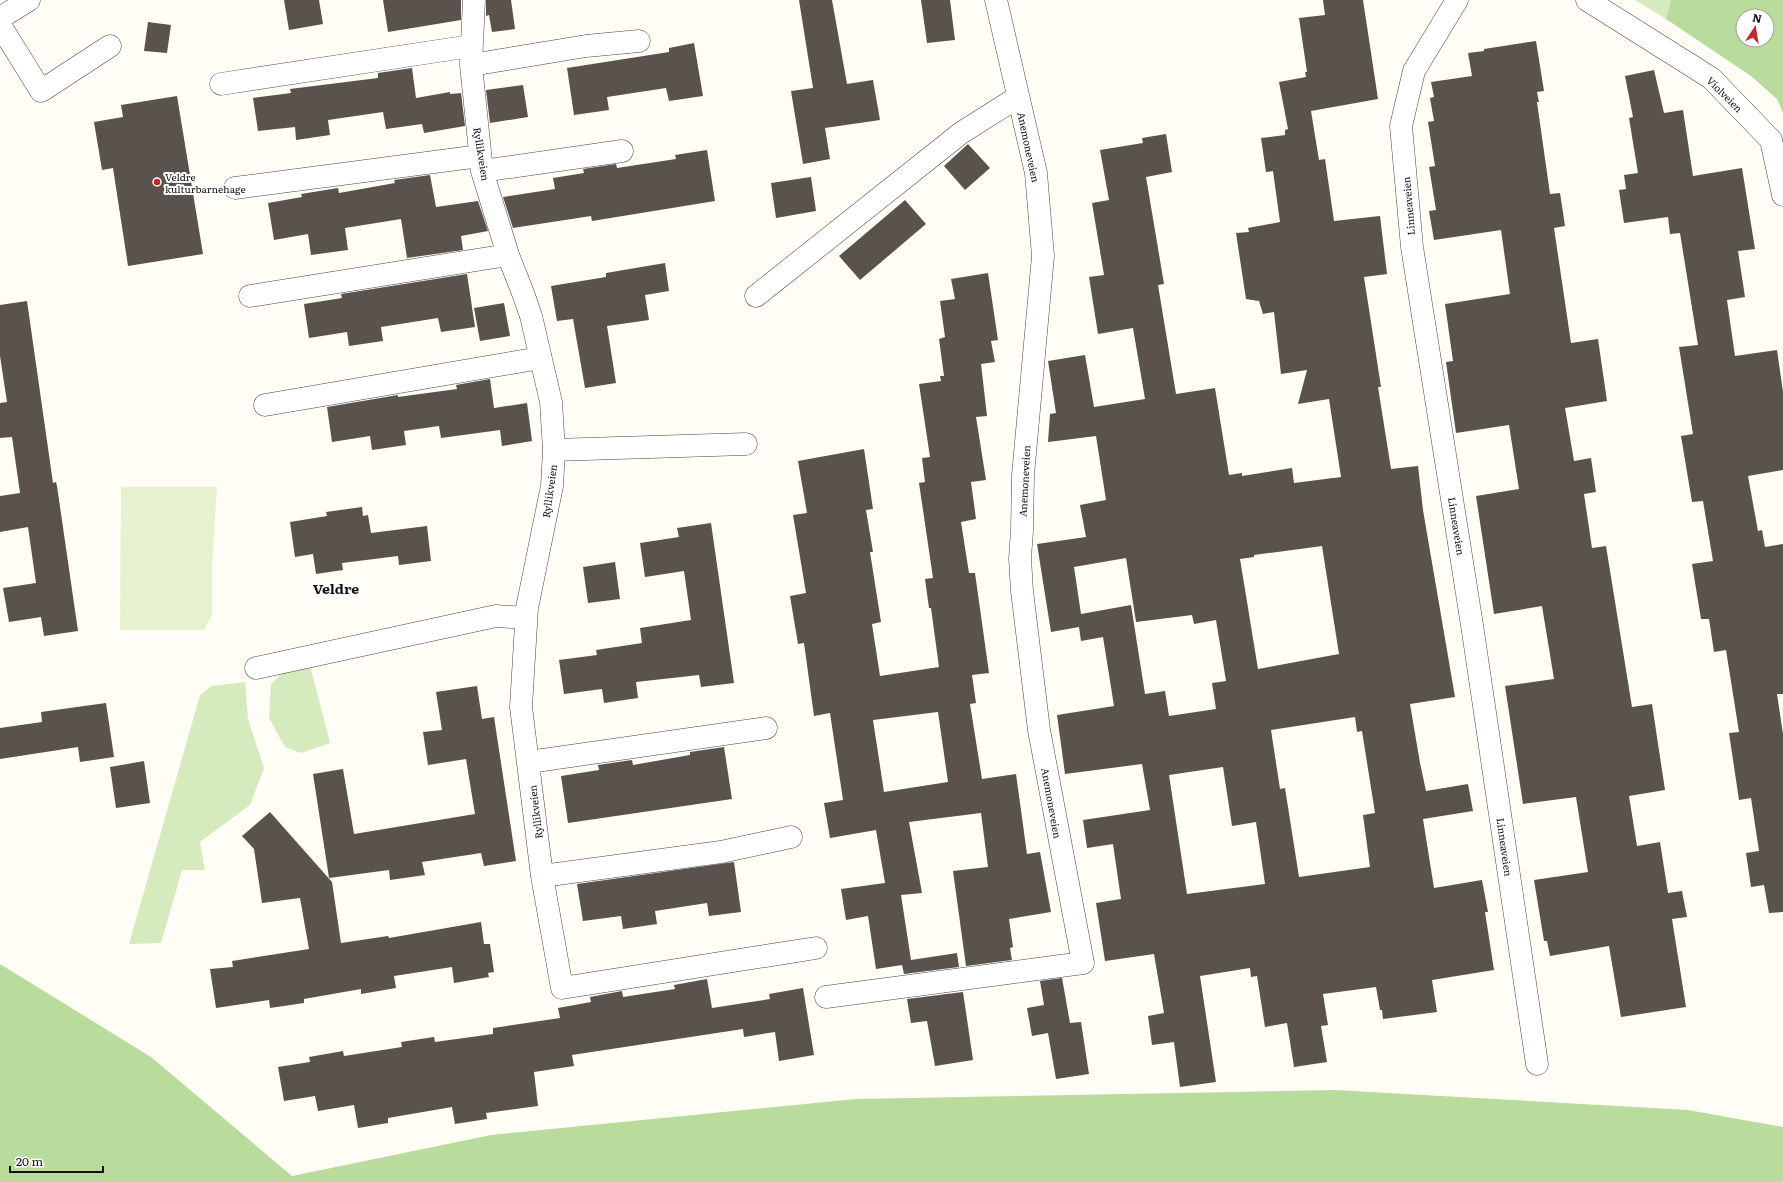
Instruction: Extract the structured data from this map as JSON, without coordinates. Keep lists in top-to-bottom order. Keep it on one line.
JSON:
{"streets":{"street":["Violveien","Anemoneveien","Ryllikveien","Linneaveien"]},"districts":["Veldre"],"places":["Veldre kulturbarnehage"],"scale_bar":"20 m","north":"top"}
